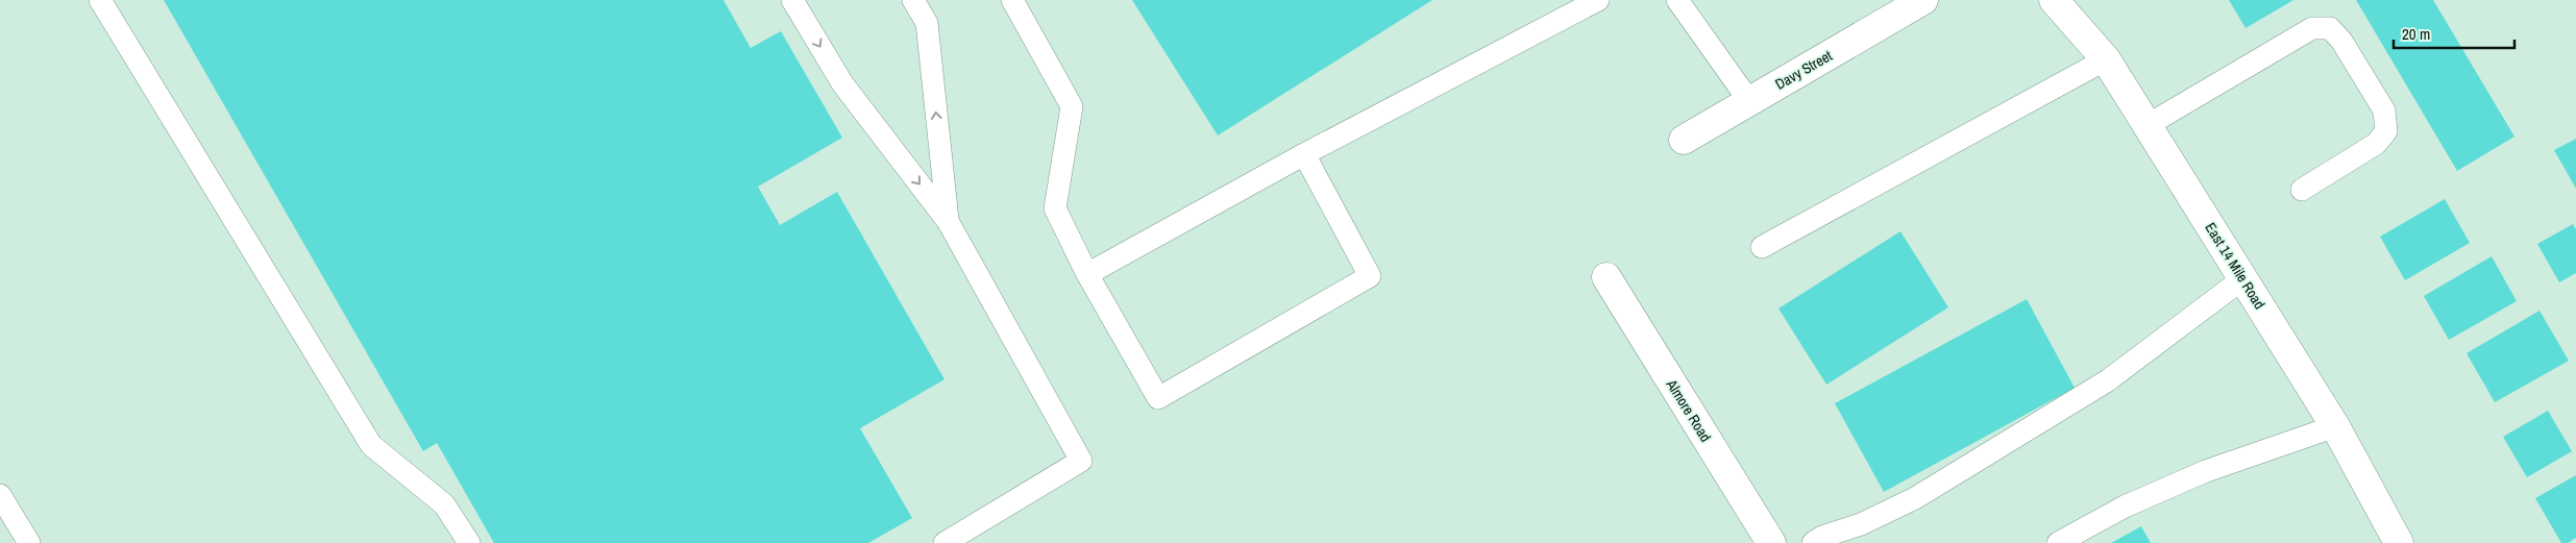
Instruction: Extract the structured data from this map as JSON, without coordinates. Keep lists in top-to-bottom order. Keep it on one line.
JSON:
{"streets":{"main road":["Davy Street","East 14 Mile Road","Almore Road"]},"scale_bar":"20 m"}
